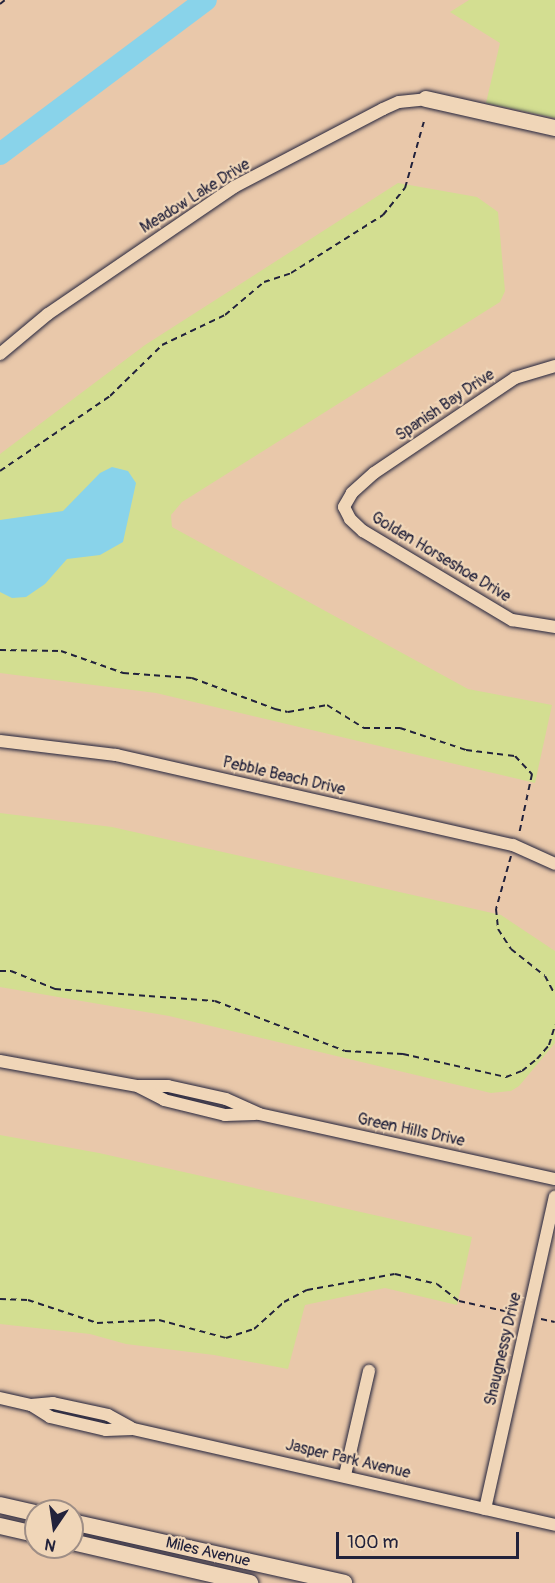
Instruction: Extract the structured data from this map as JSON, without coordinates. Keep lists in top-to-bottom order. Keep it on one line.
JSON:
{"streets":{"street":["Meadow Lake Drive","Spanish Bay Drive","Golden Horseshoe Drive","Pebble Beach Drive","Green Hills Drive","Shaugnessy Drive","Jasper Park Avenue","Miles Avenue"]},"crossings":[["Spanish Bay Drive","Golden Horseshoe Drive"],["Shaugnessy Drive","Jasper Park Avenue"]],"scale_bar":"100 m","north":"bottom"}
